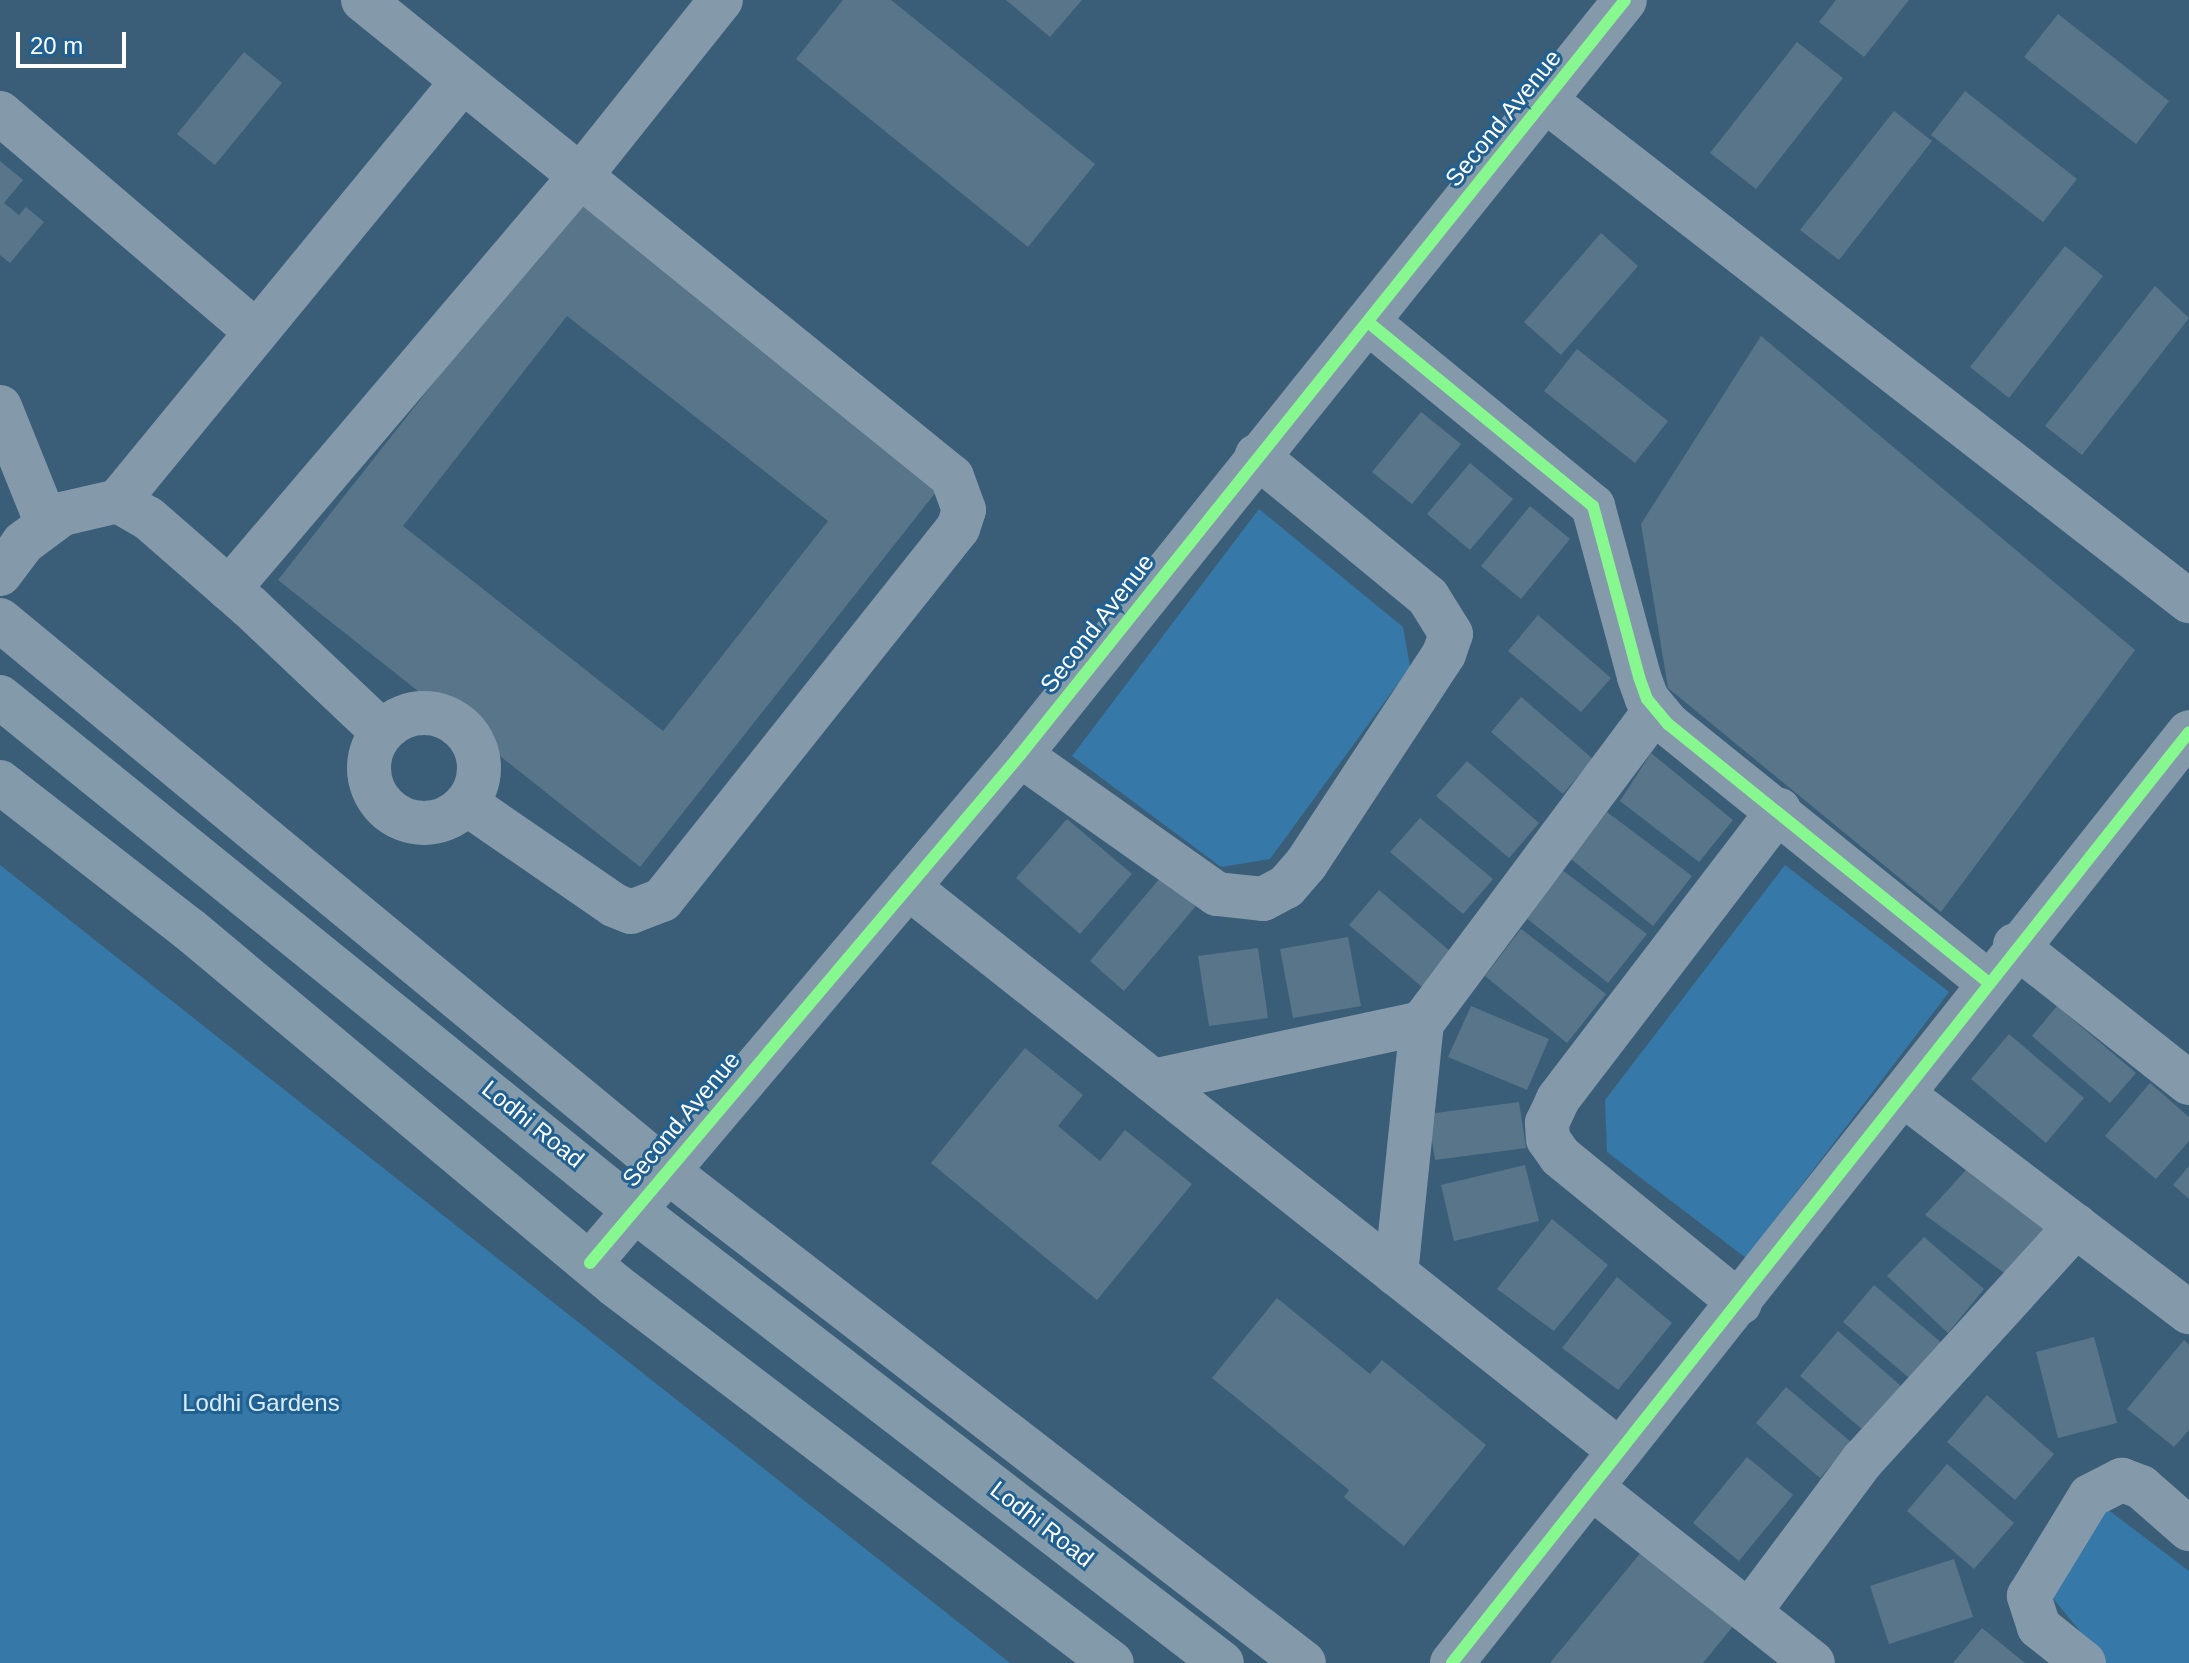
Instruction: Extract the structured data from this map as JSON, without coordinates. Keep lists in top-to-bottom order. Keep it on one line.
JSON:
{"streets":{"main road":["Lodhi Road"],"street":["Second Avenue"]},"crossings":[["Second Avenue","Lodhi Road"]],"parks":["Lodhi Gardens"],"scale_bar":"20 m"}
